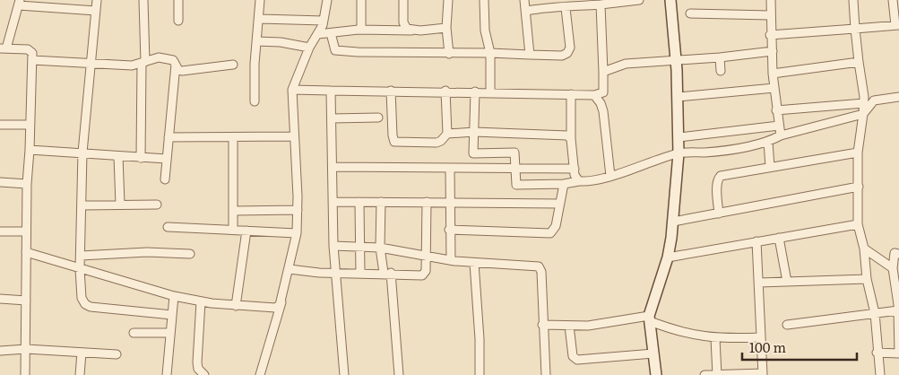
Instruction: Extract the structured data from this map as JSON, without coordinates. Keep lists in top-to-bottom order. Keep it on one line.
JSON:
{"scale_bar":"100 m"}
